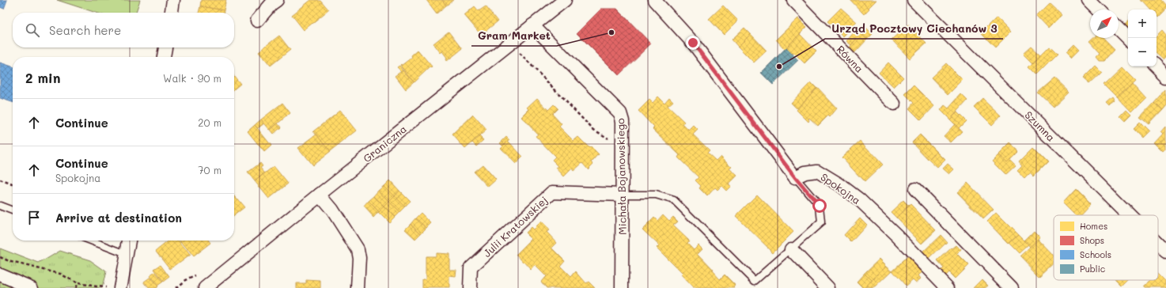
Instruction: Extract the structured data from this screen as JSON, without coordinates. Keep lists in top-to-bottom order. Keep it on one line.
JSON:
{"streets":{"street":["Równa","Szumna","Graniczna","Michała Bojanowskiego","Spokojna","Julii Kratowskiej"]},"crossings":[["Graniczna","Michała Bojanowskiego"],["Michała Bojanowskiego","Julii Kratowskiej"]],"places":["Gram Market","Urząd Pocztowy Ciechanów 3"],"legend":["Homes","Shops","Schools","Public"],"north":"top right","page":{"map_buttons":["+","−"],"search":"Search here","heading":["2 min","Walk · 90 m"],"list":[["Continue","20 m"],["Continue","Spokojna","70 m"],"Arrive at destination"]}}
